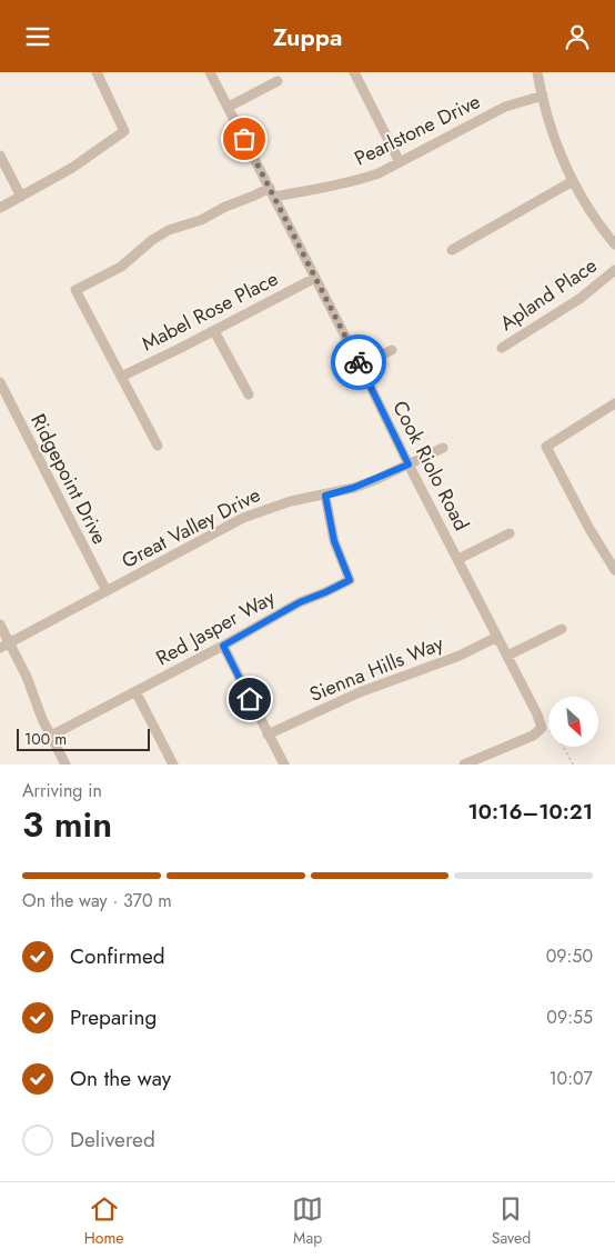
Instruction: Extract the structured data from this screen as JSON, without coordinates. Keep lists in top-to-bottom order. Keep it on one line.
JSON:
{"streets":{"street":["Pearlstone Drive","Apland Place","Mabel Rose Place","Cook Riolo Road","Ridgepoint Drive","Great Valley Drive","Red Jasper Way","Sienna Hills Way"]},"crossings":[["Pearlstone Drive","Mabel Rose Place"],["Pearlstone Drive","Cook Riolo Road"],["Mabel Rose Place","Cook Riolo Road"],["Cook Riolo Road","Great Valley Drive"],["Cook Riolo Road","Sienna Hills Way"],["Ridgepoint Drive","Great Valley Drive"],["Great Valley Drive","Red Jasper Way"]],"scale_bar":"100 m","north":"bottom right","page":{"header":"Zuppa","scale":"100 m","heading":["3 min","Arriving in","10:16–10:21"],"bar":"On the way · 370 m","list":[["Confirmed","09:50"],["Preparing","09:55"],["On the way","10:07"],"Delivered"],"tabs":["Home","Map","Saved"]}}
